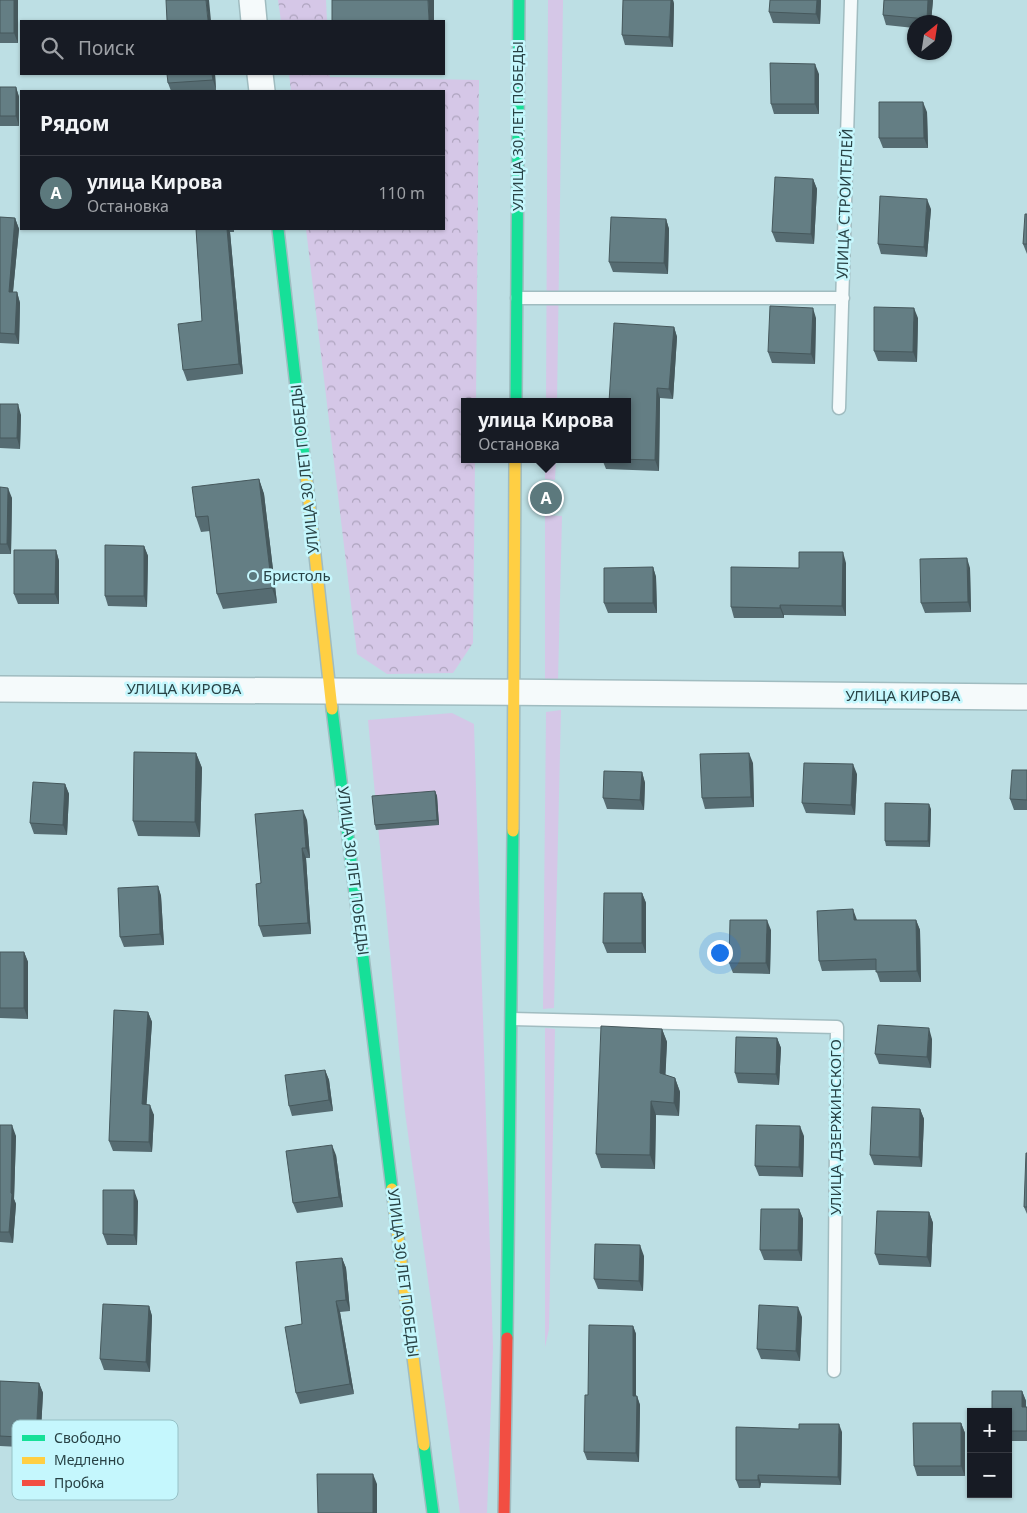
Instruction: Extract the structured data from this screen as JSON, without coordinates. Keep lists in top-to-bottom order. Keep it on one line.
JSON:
{"streets":{"street":["УЛИЦА 30 ЛЕТ ПОБЕДЫ","УЛИЦА КИРОВА"],"lane":["УЛИЦА СТРОИТЕЛЕЙ","УЛИЦА ДЗЕРЖИНСКОГО"]},"crossings":[["УЛИЦА 30 ЛЕТ ПОБЕДЫ","УЛИЦА КИРОВА"]],"places":["Бристоль"],"legend":["Свободно","Медленно","Пробка"],"north":"top right","page":{"search":"Поиск","heading":"Рядом","list":[{"mark":"A","name":"улица Кирова","note":"Остановка","value":"110 m"}],"popup":["улица Кирова","Остановка"],"pins":"A","map_buttons":["+","−"]}}
